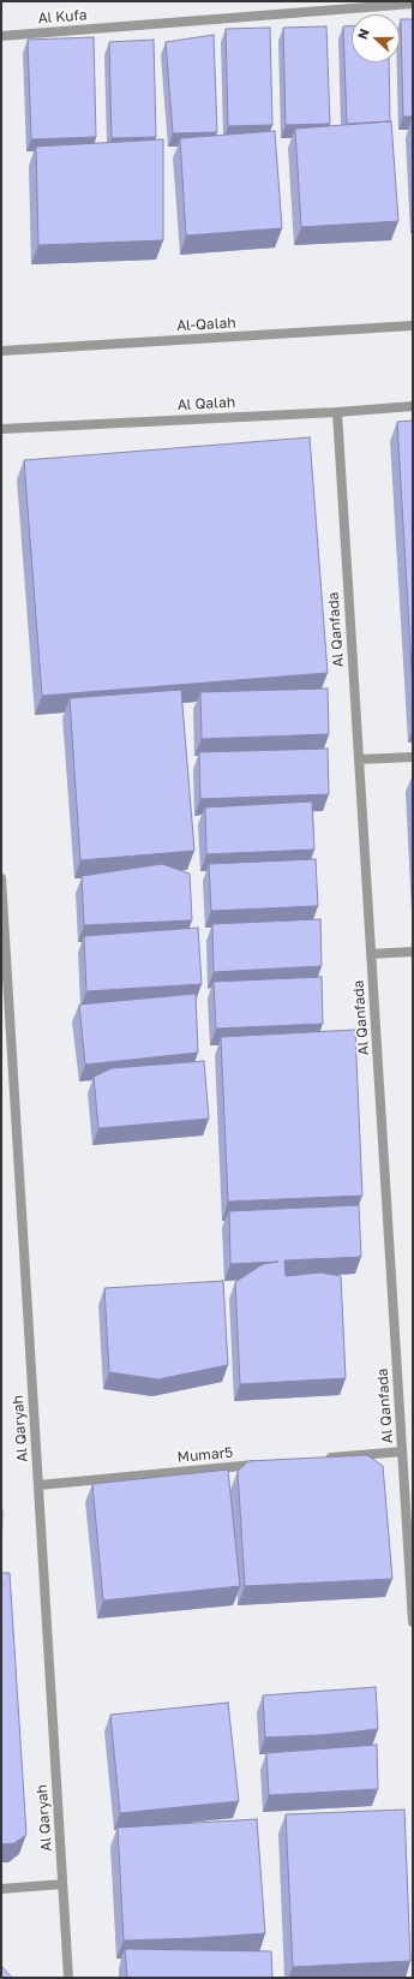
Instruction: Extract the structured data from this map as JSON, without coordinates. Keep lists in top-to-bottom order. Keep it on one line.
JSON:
{"streets":{"street":["Al Kufa","Al-Qalah","Al Qalah","Al Qanfada","Al Qaryah","Mumar5"]},"crossings":[["Al Qalah","Al Qanfada"],["Al Qaryah","Mumar5"]],"north":"left"}
